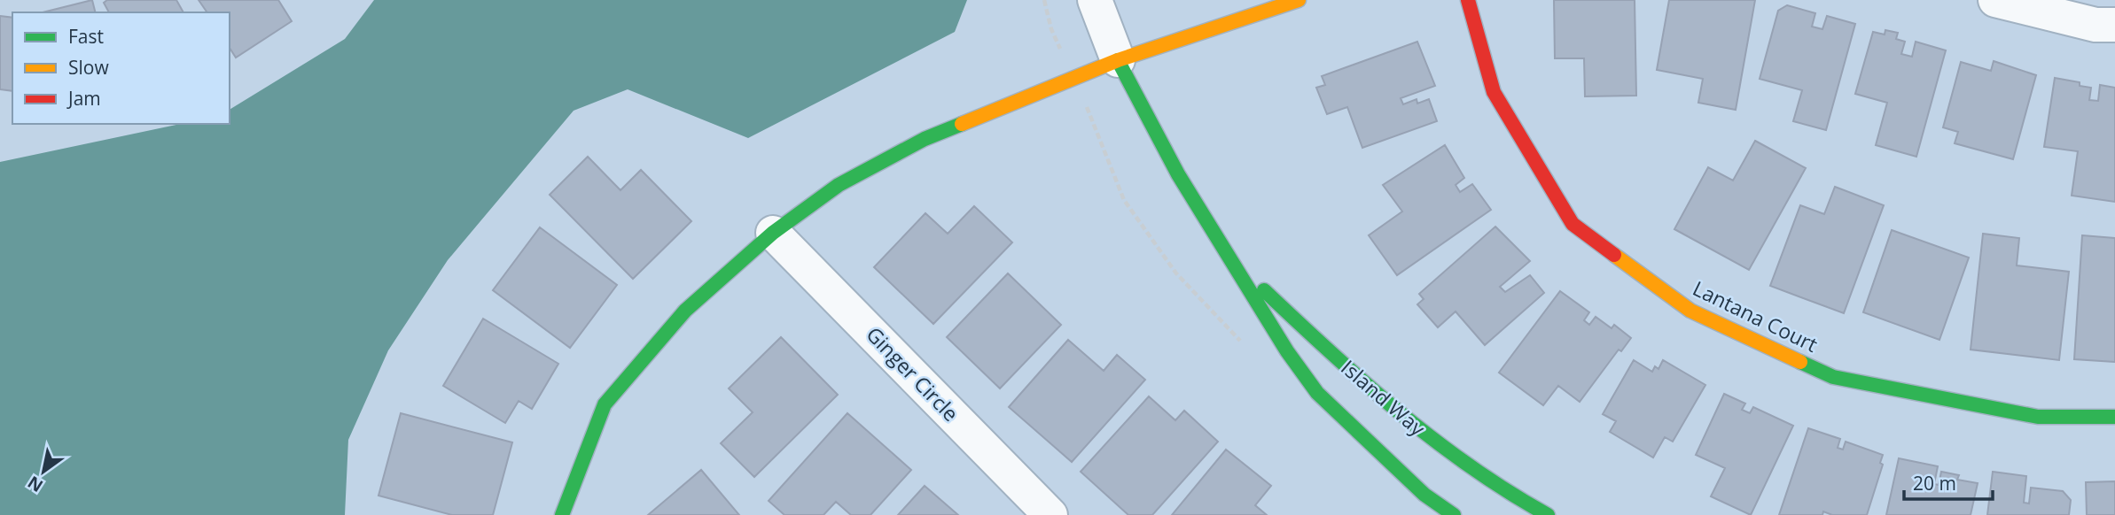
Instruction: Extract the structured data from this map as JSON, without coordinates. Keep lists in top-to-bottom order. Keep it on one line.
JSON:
{"streets":{"street":["Lantana Court","Ginger Circle","Island Way"]},"legend":["Fast","Slow","Jam"],"scale_bar":"20 m","north":"bottom left"}
